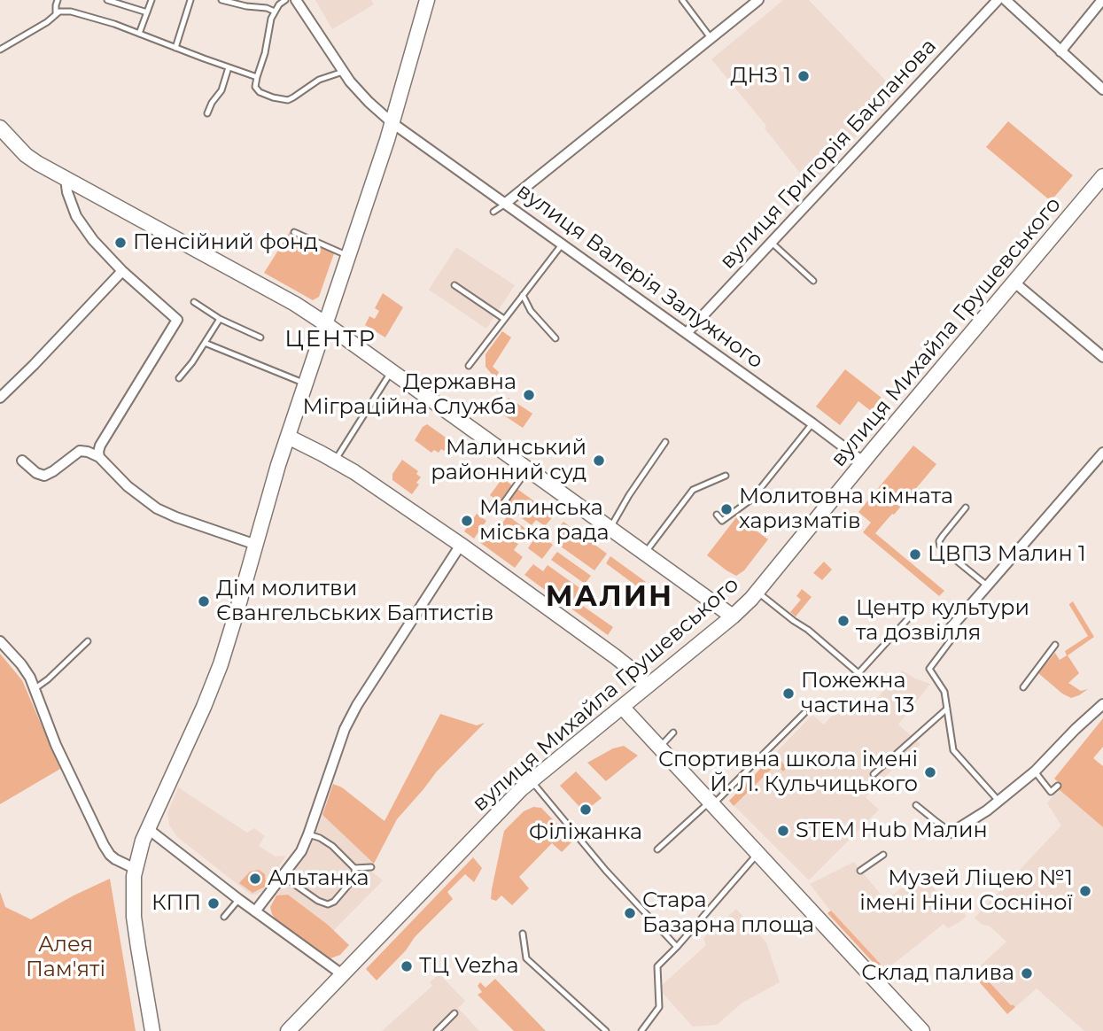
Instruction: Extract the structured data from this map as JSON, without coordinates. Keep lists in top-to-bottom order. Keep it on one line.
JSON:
{"streets":{"street":["вулиця Григорія Бакланова","вулиця Валерія Залужного","вулиця Михайла Грушевського"]},"crossings":[["вулиця Григорія Бакланова","вулиця Валерія Залужного"],["вулиця Валерія Залужного","вулиця Михайла Грушевського"]],"districts":["ЦЕНТР","МАЛИН"],"parks":["Алея Пам'яті"],"places":["ДНЗ 1","Пенсійний фонд","Державна Міграційна Служба","Малинський районний суд","Молитовна кімната харизматів","Малинська міська рада","ЦВПЗ Малин 1","Дім молитви Євангельських Баптистів","Центр культури та дозвілля","Пожежна частина 13","Спортивна школа імені Й. Л. Кульчицького","Філіжанка","STEM Hub Малин","Альтанка","Музей Ліцею №1 імені Ніни Сосніної","КПП","Стара Базарна площа","ТЦ Vezha","Склад палива"]}
